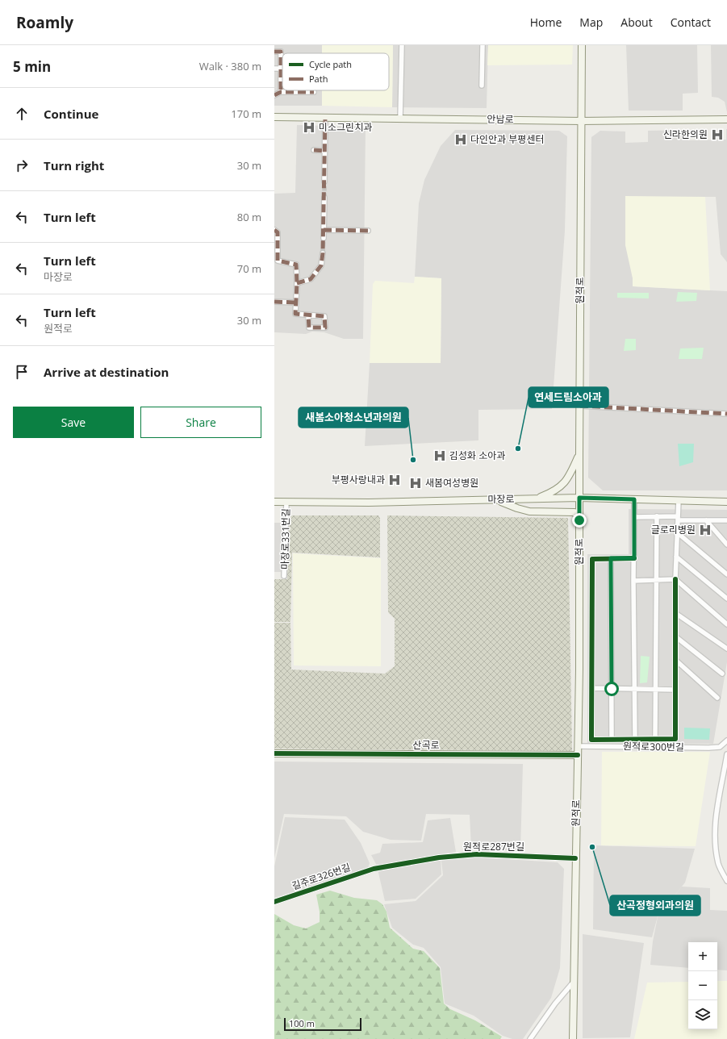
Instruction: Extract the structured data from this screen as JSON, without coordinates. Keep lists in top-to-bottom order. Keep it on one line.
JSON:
{"streets":{"main road":["안남로","원적로","마장로","산곡로"],"street":["마장로331번길","원적로300번길","원적로287번길","길주로326번길"]},"crossings":[["안남로","원적로"],["원적로","마장로"],["원적로","산곡로"],["원적로","원적로300번길"],["원적로","원적로287번길"],["마장로","마장로331번길"],["원적로287번길","길주로326번길"]],"places":{"hospital":["미소그린치과","신라한의원","다인안과 부평센터","김성화 소아과","부평사랑내과","새봄여성병원","글로리병원"],"other":["연세드림소아과","새봄소아청소년과의원","산곡정형외과의원"]},"legend":["Cycle path","Path"],"scale_bar":"100 m","page":{"header":"Roamly","nav":["Home","Map","About","Contact"],"heading":["5 min","Walk · 380 m"],"list":[["Continue","170 m"],["Turn right","30 m"],["Turn left","80 m"],["Turn left","마장로","70 m"],["Turn left","원적로","30 m"],"Arrive at destination"],"buttons":["Save","Share"],"map_buttons":["+","−"],"scale":"100 m"}}
